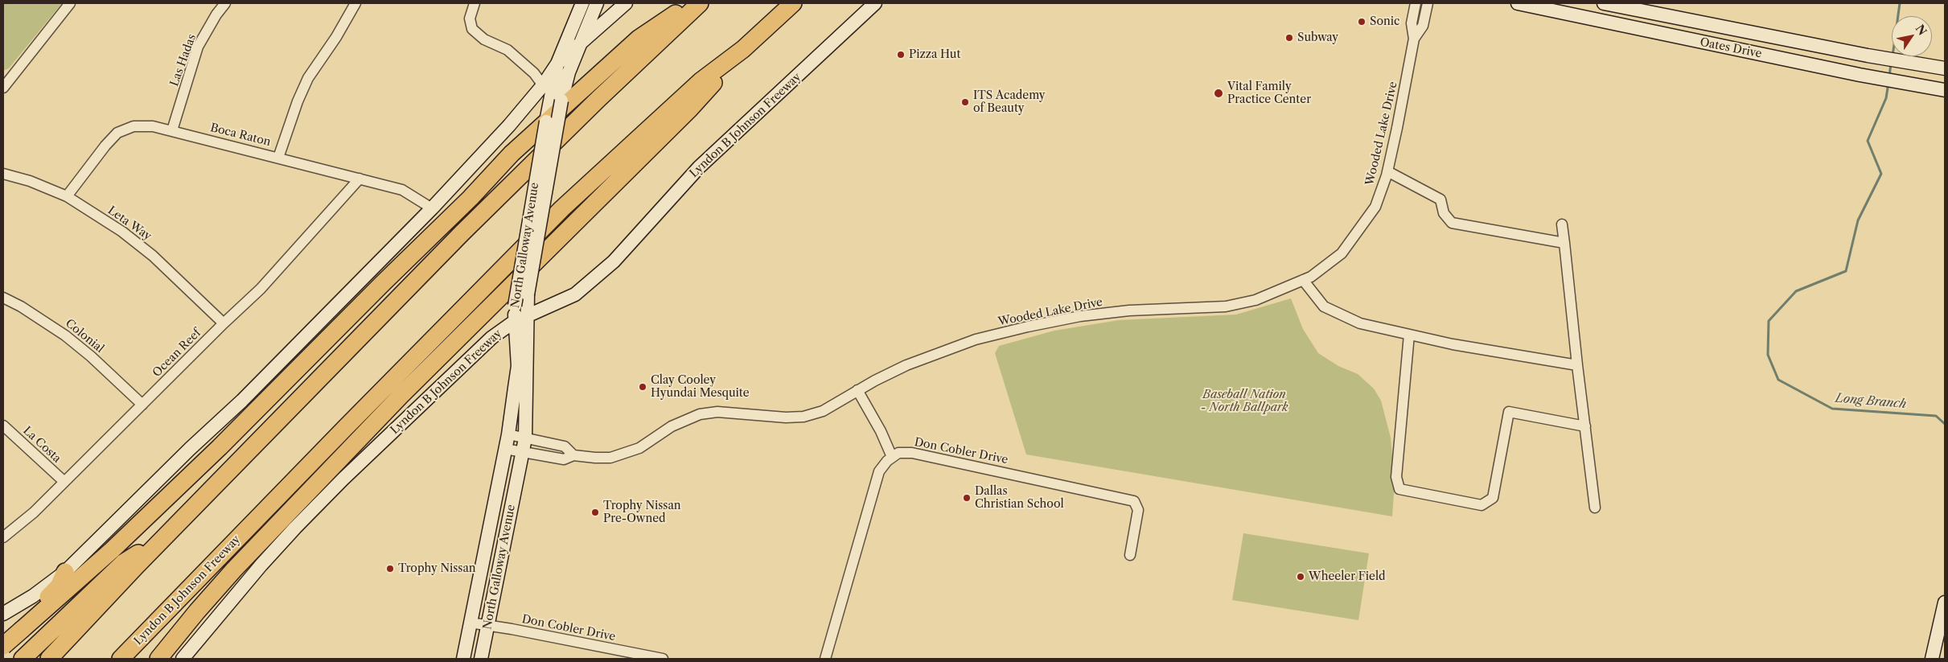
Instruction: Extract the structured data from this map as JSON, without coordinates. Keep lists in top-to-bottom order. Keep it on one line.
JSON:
{"streets":{"highway":["Lyndon B Johnson Freeway"],"main road":["Oates Drive","North Galloway Avenue"],"street":["Las Hadas","Wooded Lake Drive","Boca Raton","Leta Way","Colonial","Ocean Reef","La Costa","Don Cobler Drive"]},"crossings":[["Las Hadas","Boca Raton"],["Lyndon B Johnson Freeway","North Galloway Avenue"],["Wooded Lake Drive","North Galloway Avenue"],["Boca Raton","Leta Way"],["Boca Raton","Ocean Reef"],["Leta Way","Ocean Reef"],["North Galloway Avenue","Don Cobler Drive"],["Colonial","Ocean Reef"],["Ocean Reef","La Costa"]],"water":["Long Branch"],"parks":["Baseball Nation - North Ballpark"],"places":["Sonic","Subway","Pizza Hut","Vital Family Practice Center","ITS Academy of Beauty","Clay Cooley Hyundai Mesquite","Dallas Christian School","Trophy Nissan Pre-Owned","Trophy Nissan","Wheeler Field"],"north":"top right"}
